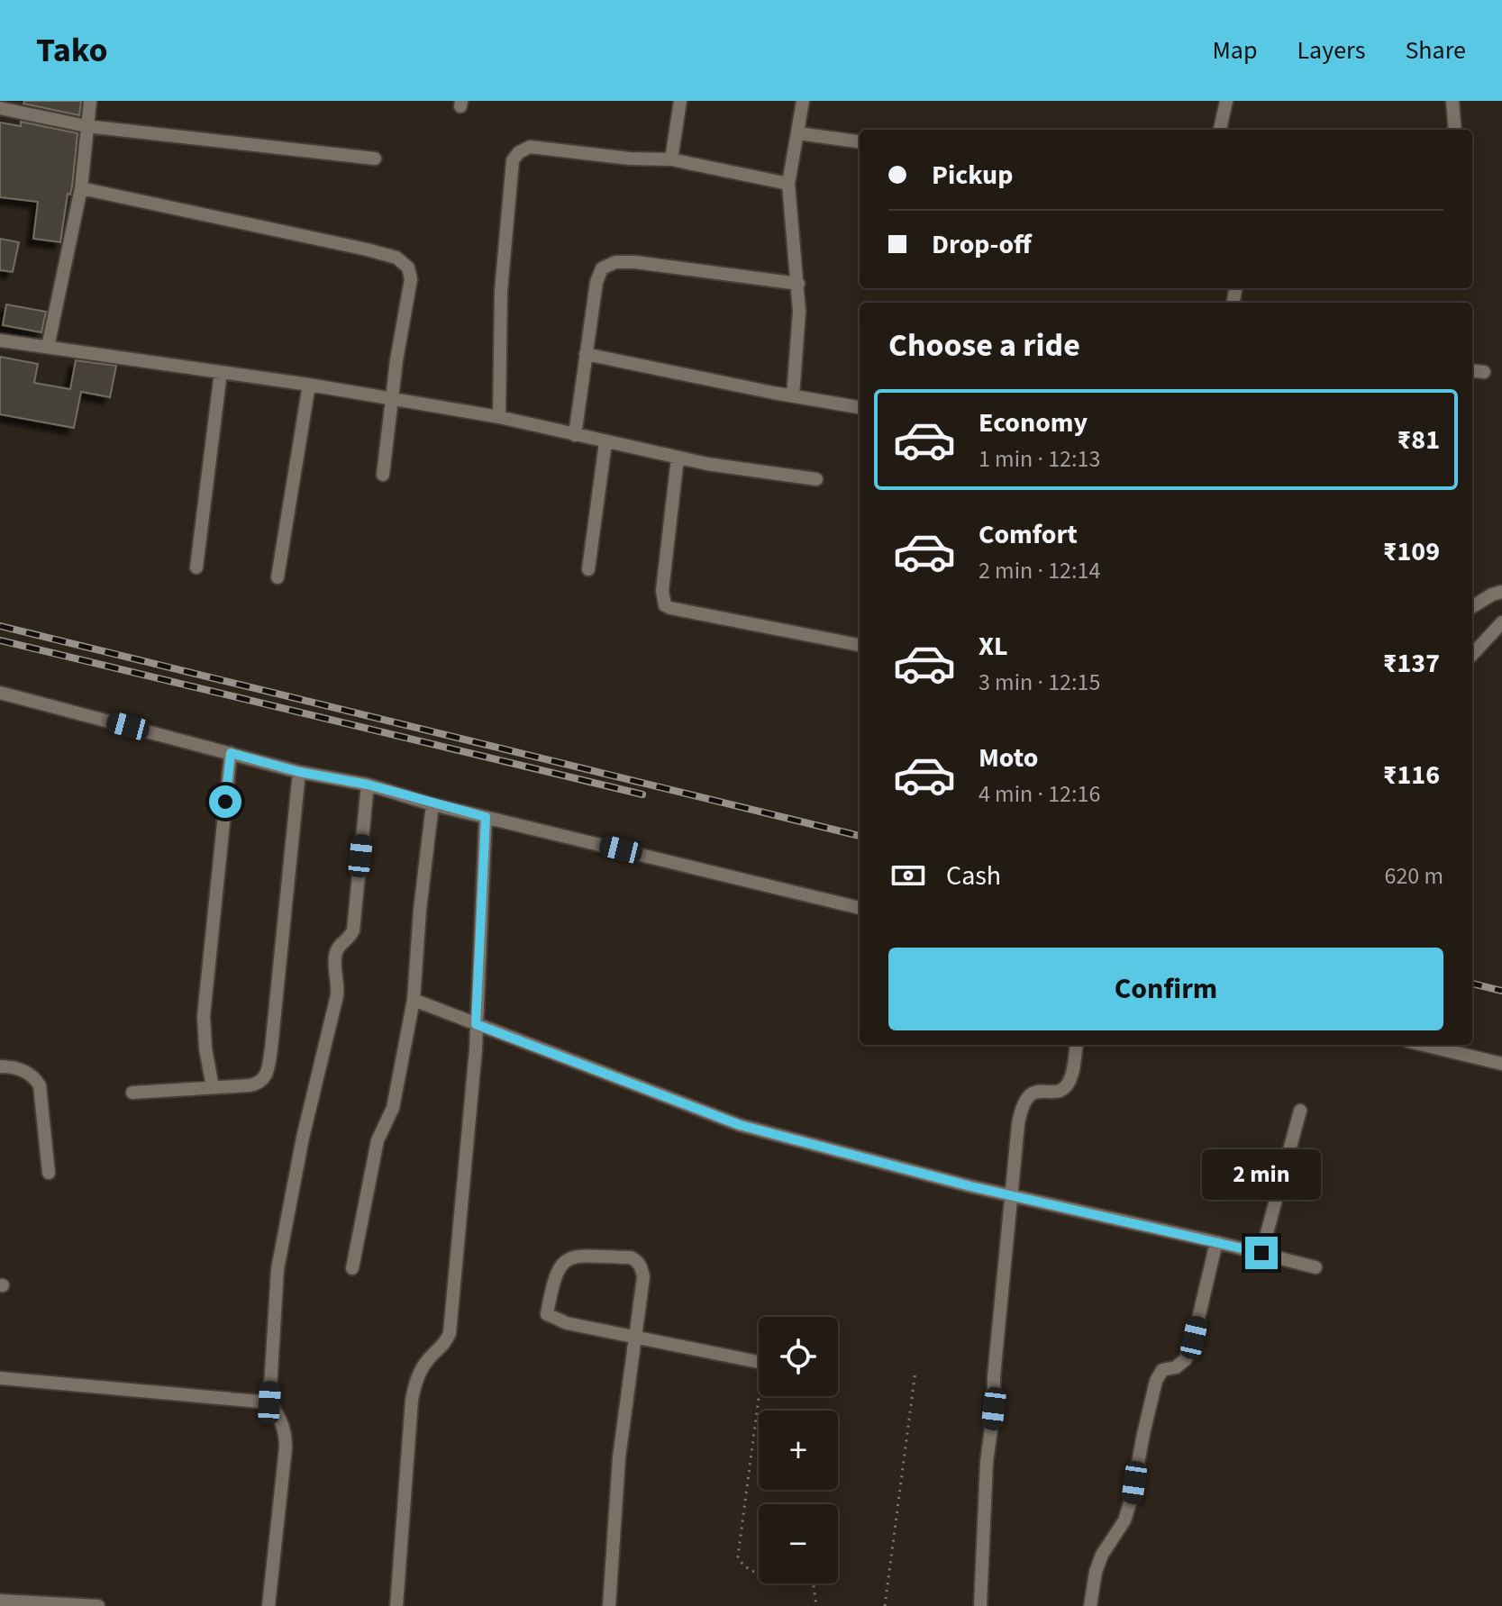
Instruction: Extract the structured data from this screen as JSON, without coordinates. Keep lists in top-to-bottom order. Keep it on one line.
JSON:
{"page":{"header":"Tako","nav":["Map","Layers","Share"],"banner":["Pickup","Drop-off"],"heading":"Choose a ride","list":[{"name":"Economy","note":"1 min · 12:13","value":"₹81"},{"name":"Comfort","note":"2 min · 12:14","value":"₹109"},{"name":"XL","note":"3 min · 12:15","value":"₹137"},{"name":"Moto","note":"4 min · 12:16","value":"₹116"}],"pay":["Cash","620 m"],"buttons":"Confirm","bubble":"2 min","map_buttons":["+","−"]}}
